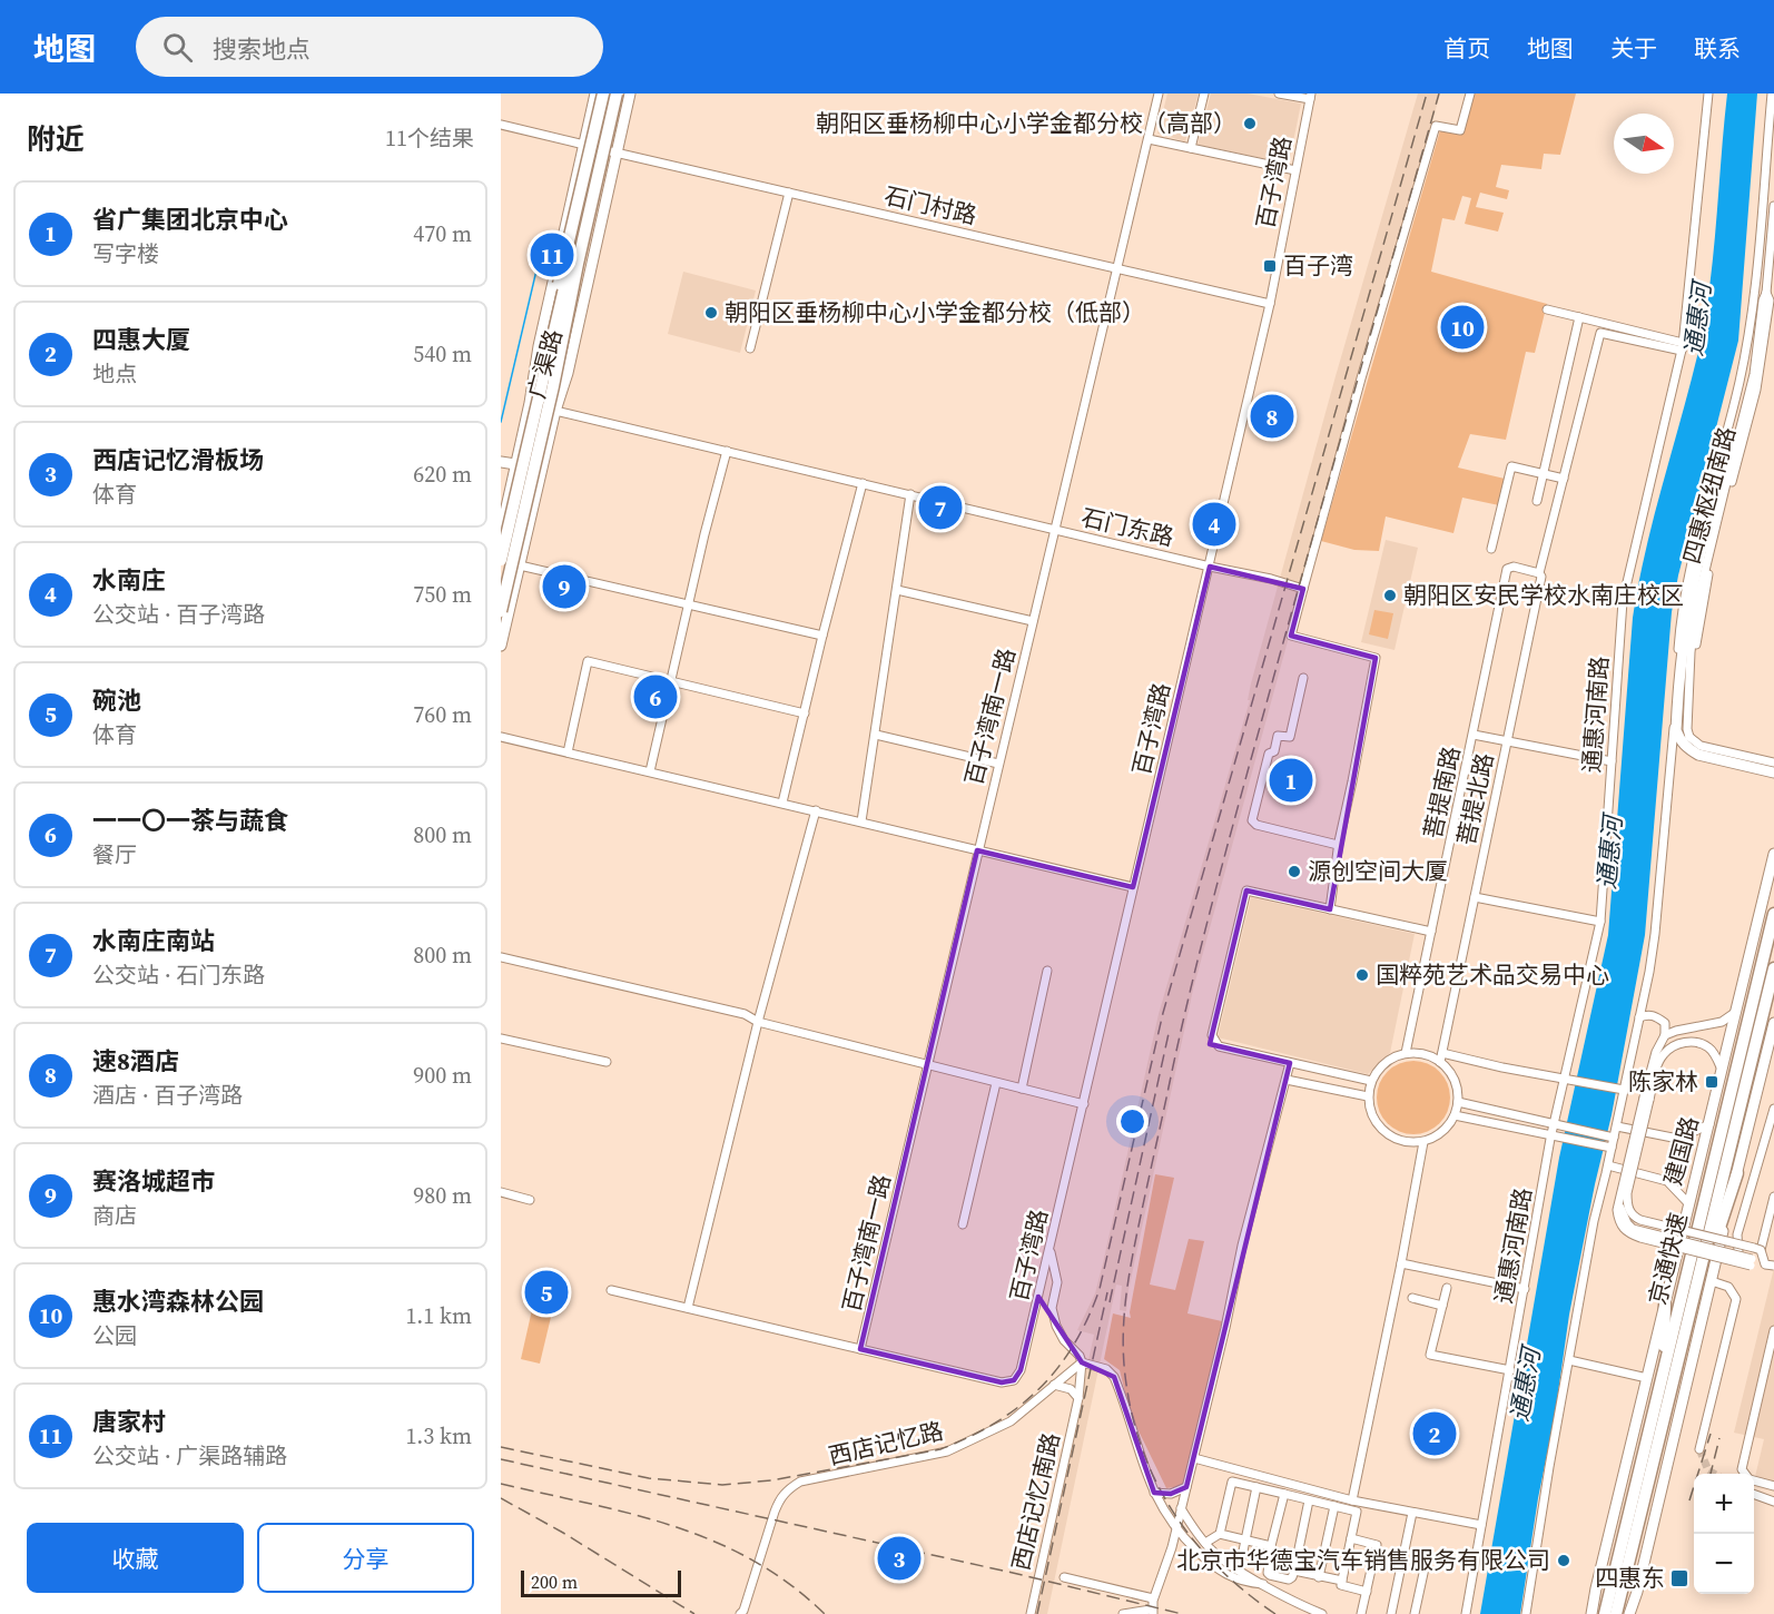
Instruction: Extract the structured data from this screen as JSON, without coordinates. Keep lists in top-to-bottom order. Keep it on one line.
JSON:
{"streets":{"highway":["广渠路","京通快速"],"main road":["建国路"],"street":["百子湾路","石门村路","四惠枢纽南路","石门东路","通惠河南路","百子湾南一路","菩提南路","菩提北路","西店记忆路","西店记忆南路"]},"crossings":[["百子湾路","石门村路"],["百子湾路","石门东路"],["百子湾路","百子湾南一路"],["石门村路","广渠路"],["石门村路","百子湾南一路"],["广渠路","石门东路"],["石门东路","百子湾南一路"],["通惠河南路","菩提北路"],["菩提南路","菩提北路"],["西店记忆路","西店记忆南路"]],"water":["通惠河"],"places":{"other":["朝阳区垂杨柳中心小学金都分校（高部）","朝阳区垂杨柳中心小学金都分校（低部）","朝阳区安民学校水南庄校区","源创空间大厦","国粹苑艺术品交易中心","北京市华德宝汽车销售服务有限公司"],"transit":["百子湾","陈家林","四惠东"]},"scale_bar":"200 m","north":"right","page":{"header":"地图","search":"搜索地点","nav":["首页","地图","关于","联系"],"heading":["附近","11个结果"],"list":[{"mark":"1","name":"省广集团北京中心","note":"写字楼","value":"470 m"},{"mark":"2","name":"四惠大厦","note":"地点","value":"540 m"},{"mark":"3","name":"西店记忆滑板场","note":"体育","value":"620 m"},{"mark":"4","name":"水南庄","note":"公交站 · 百子湾路","value":"750 m"},{"mark":"5","name":"碗池","note":"体育","value":"760 m"},{"mark":"6","name":"一一〇一茶与蔬食","note":"餐厅","value":"800 m"},{"mark":"7","name":"水南庄南站","note":"公交站 · 石门东路","value":"800 m"},{"mark":"8","name":"速8酒店","note":"酒店 · 百子湾路","value":"900 m"},{"mark":"9","name":"赛洛城超市","note":"商店","value":"980 m"},{"mark":"10","name":"惠水湾森林公园","note":"公园","value":"1.1 km"},{"mark":"11","name":"唐家村","note":"公交站 · 广渠路辅路","value":"1.3 km"}],"pins":["11","10","8","7","4","9","6","1","5","2","3"],"map_buttons":["+","−"],"buttons":["收藏","分享"],"scale":"200 m"}}
